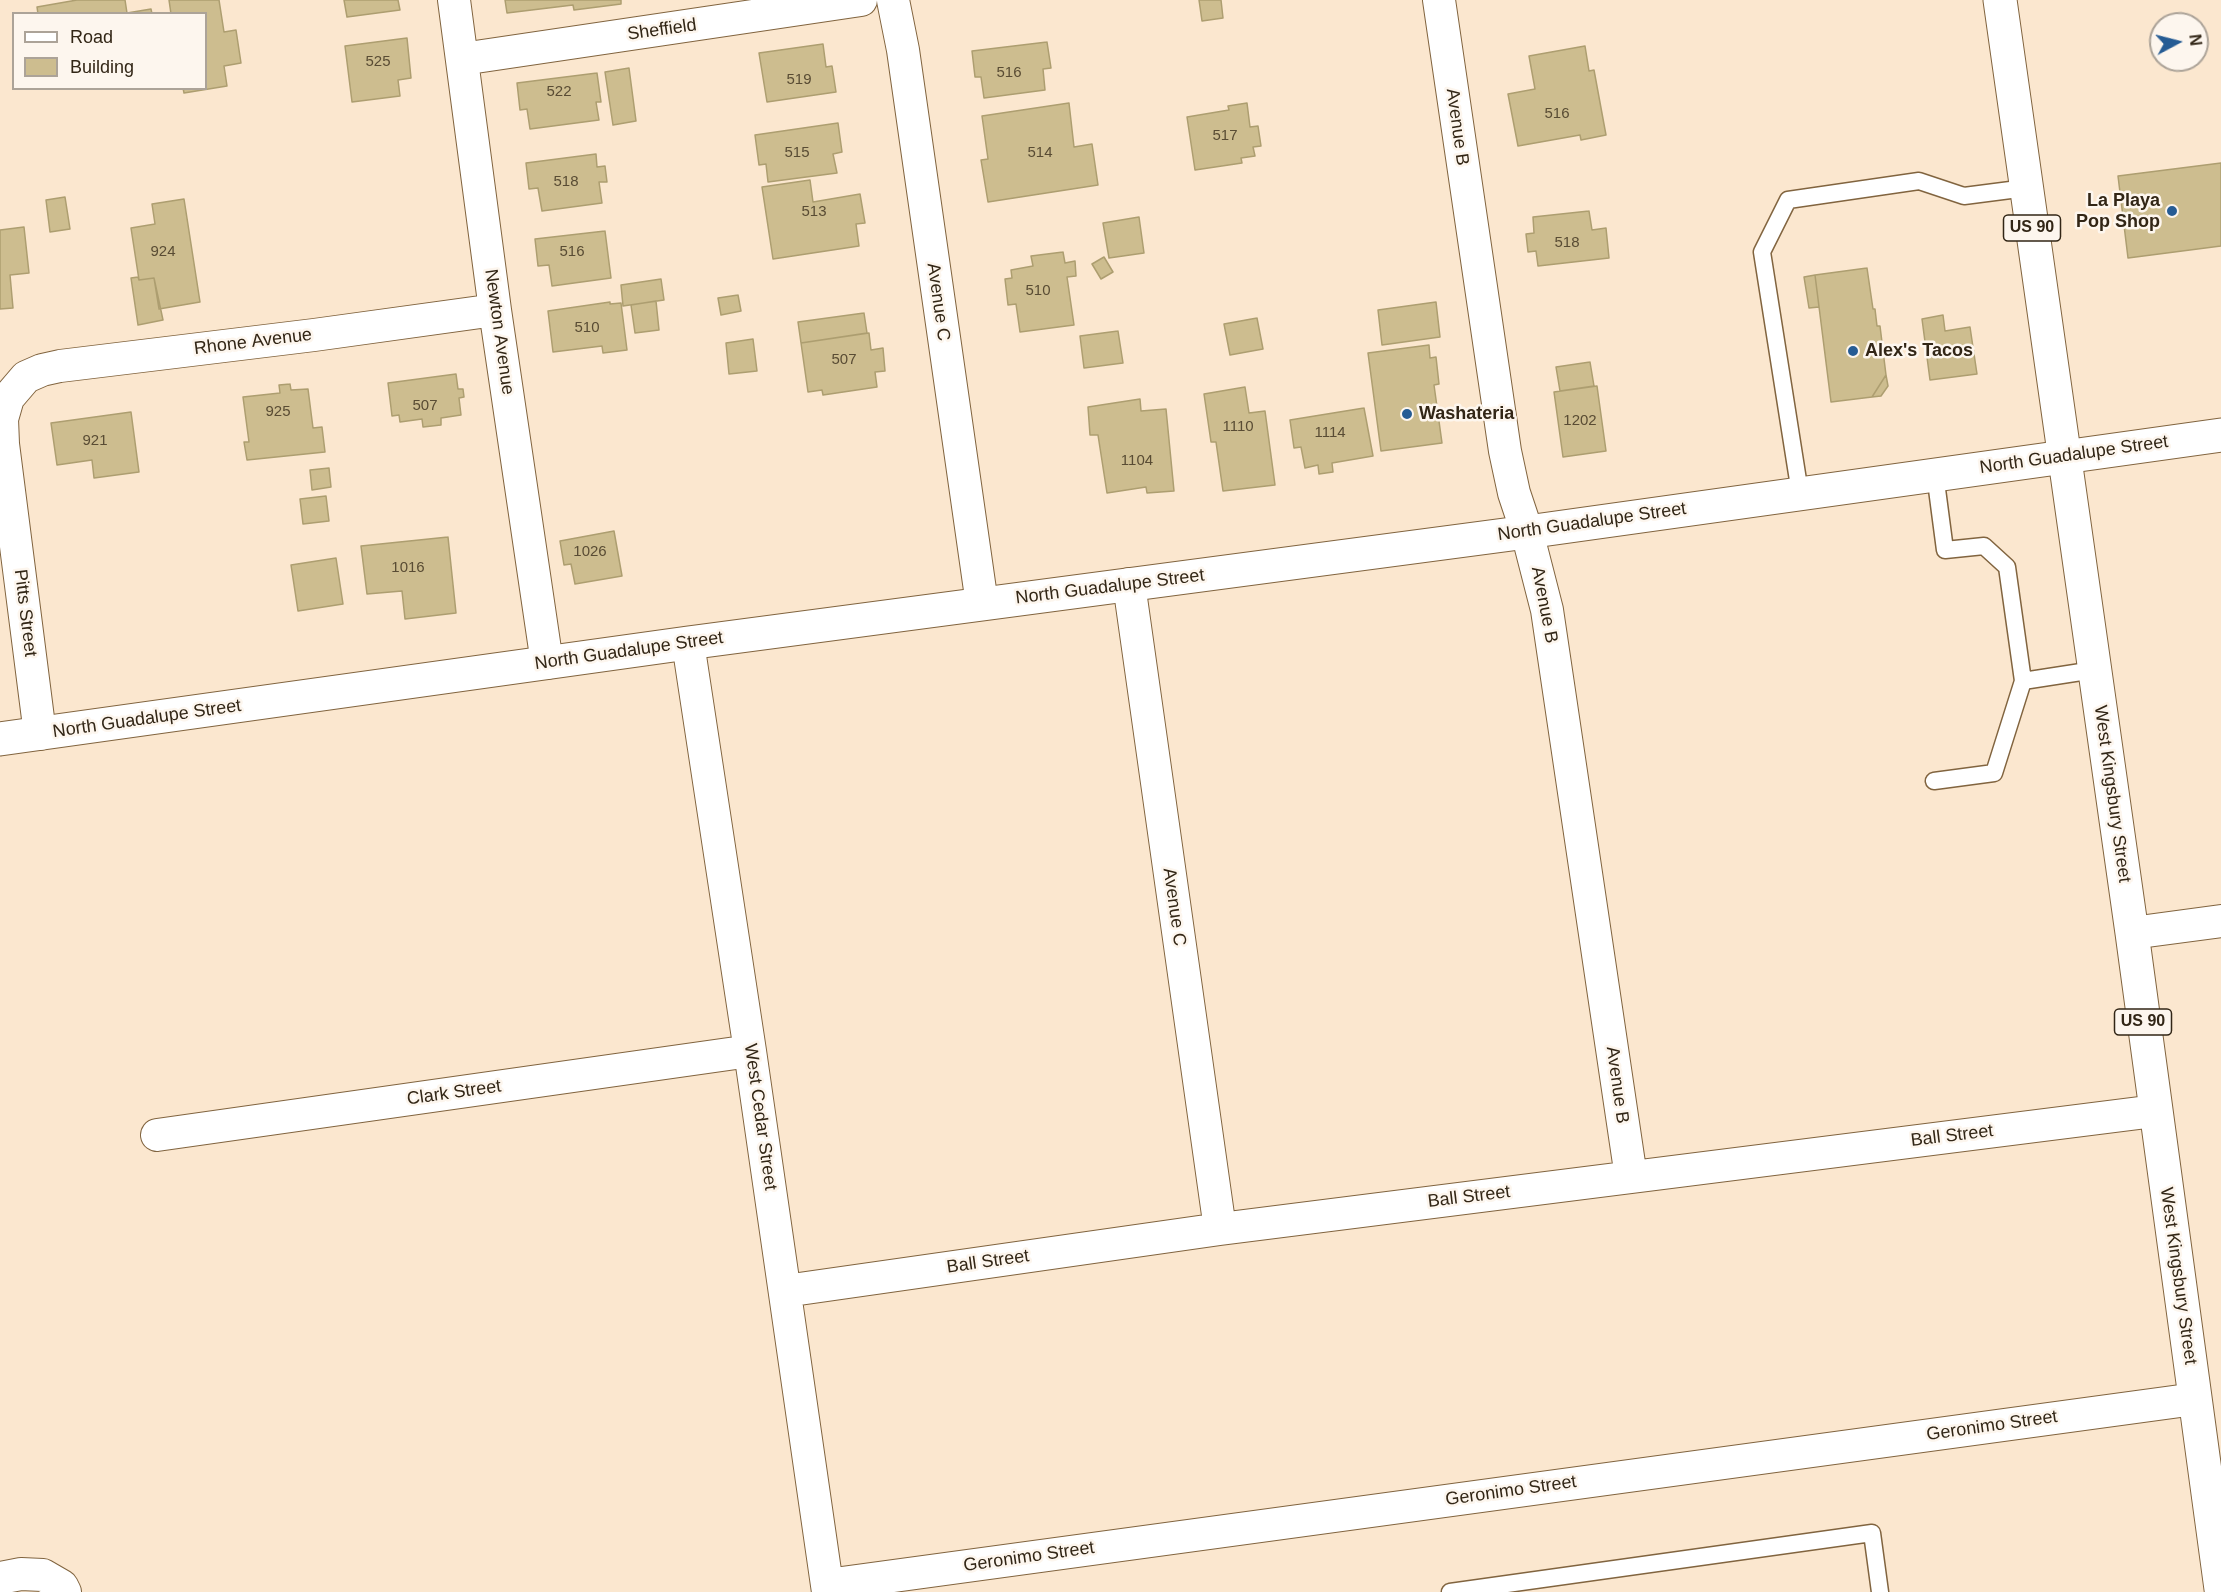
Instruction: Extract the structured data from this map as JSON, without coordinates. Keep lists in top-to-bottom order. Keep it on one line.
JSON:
{"streets":{"street":["Sheffield","Avenue B","US 90","Avenue C","Newton Avenue","Rhone Avenue","North Guadalupe Street","Pitts Street","West Kingsbury Street","Clark Street","West Cedar Street","Ball Street","Geronimo Street"]},"crossings":[["Sheffield","Newton Avenue"],["Avenue B","North Guadalupe Street"],["Avenue B","Ball Street"],["Avenue C","North Guadalupe Street"],["Avenue C","Ball Street"],["Newton Avenue","Rhone Avenue"],["Newton Avenue","North Guadalupe Street"],["Rhone Avenue","Pitts Street"],["North Guadalupe Street","Pitts Street"],["North Guadalupe Street","West Kingsbury Street"],["North Guadalupe Street","West Cedar Street"],["West Kingsbury Street","Ball Street"],["West Kingsbury Street","Geronimo Street"],["Clark Street","West Cedar Street"],["West Cedar Street","Ball Street"],["West Cedar Street","Geronimo Street"]],"places":["La Playa Pop Shop","Alex's Tacos","Washateria"],"house_numbers":["525","516","519","522","516","517","515","514","518","513","518","924","516","510","510","507","507","925","1202","1110","1114","921","1104","1026","1016"],"legend":["Road","Building"],"north":"right"}
